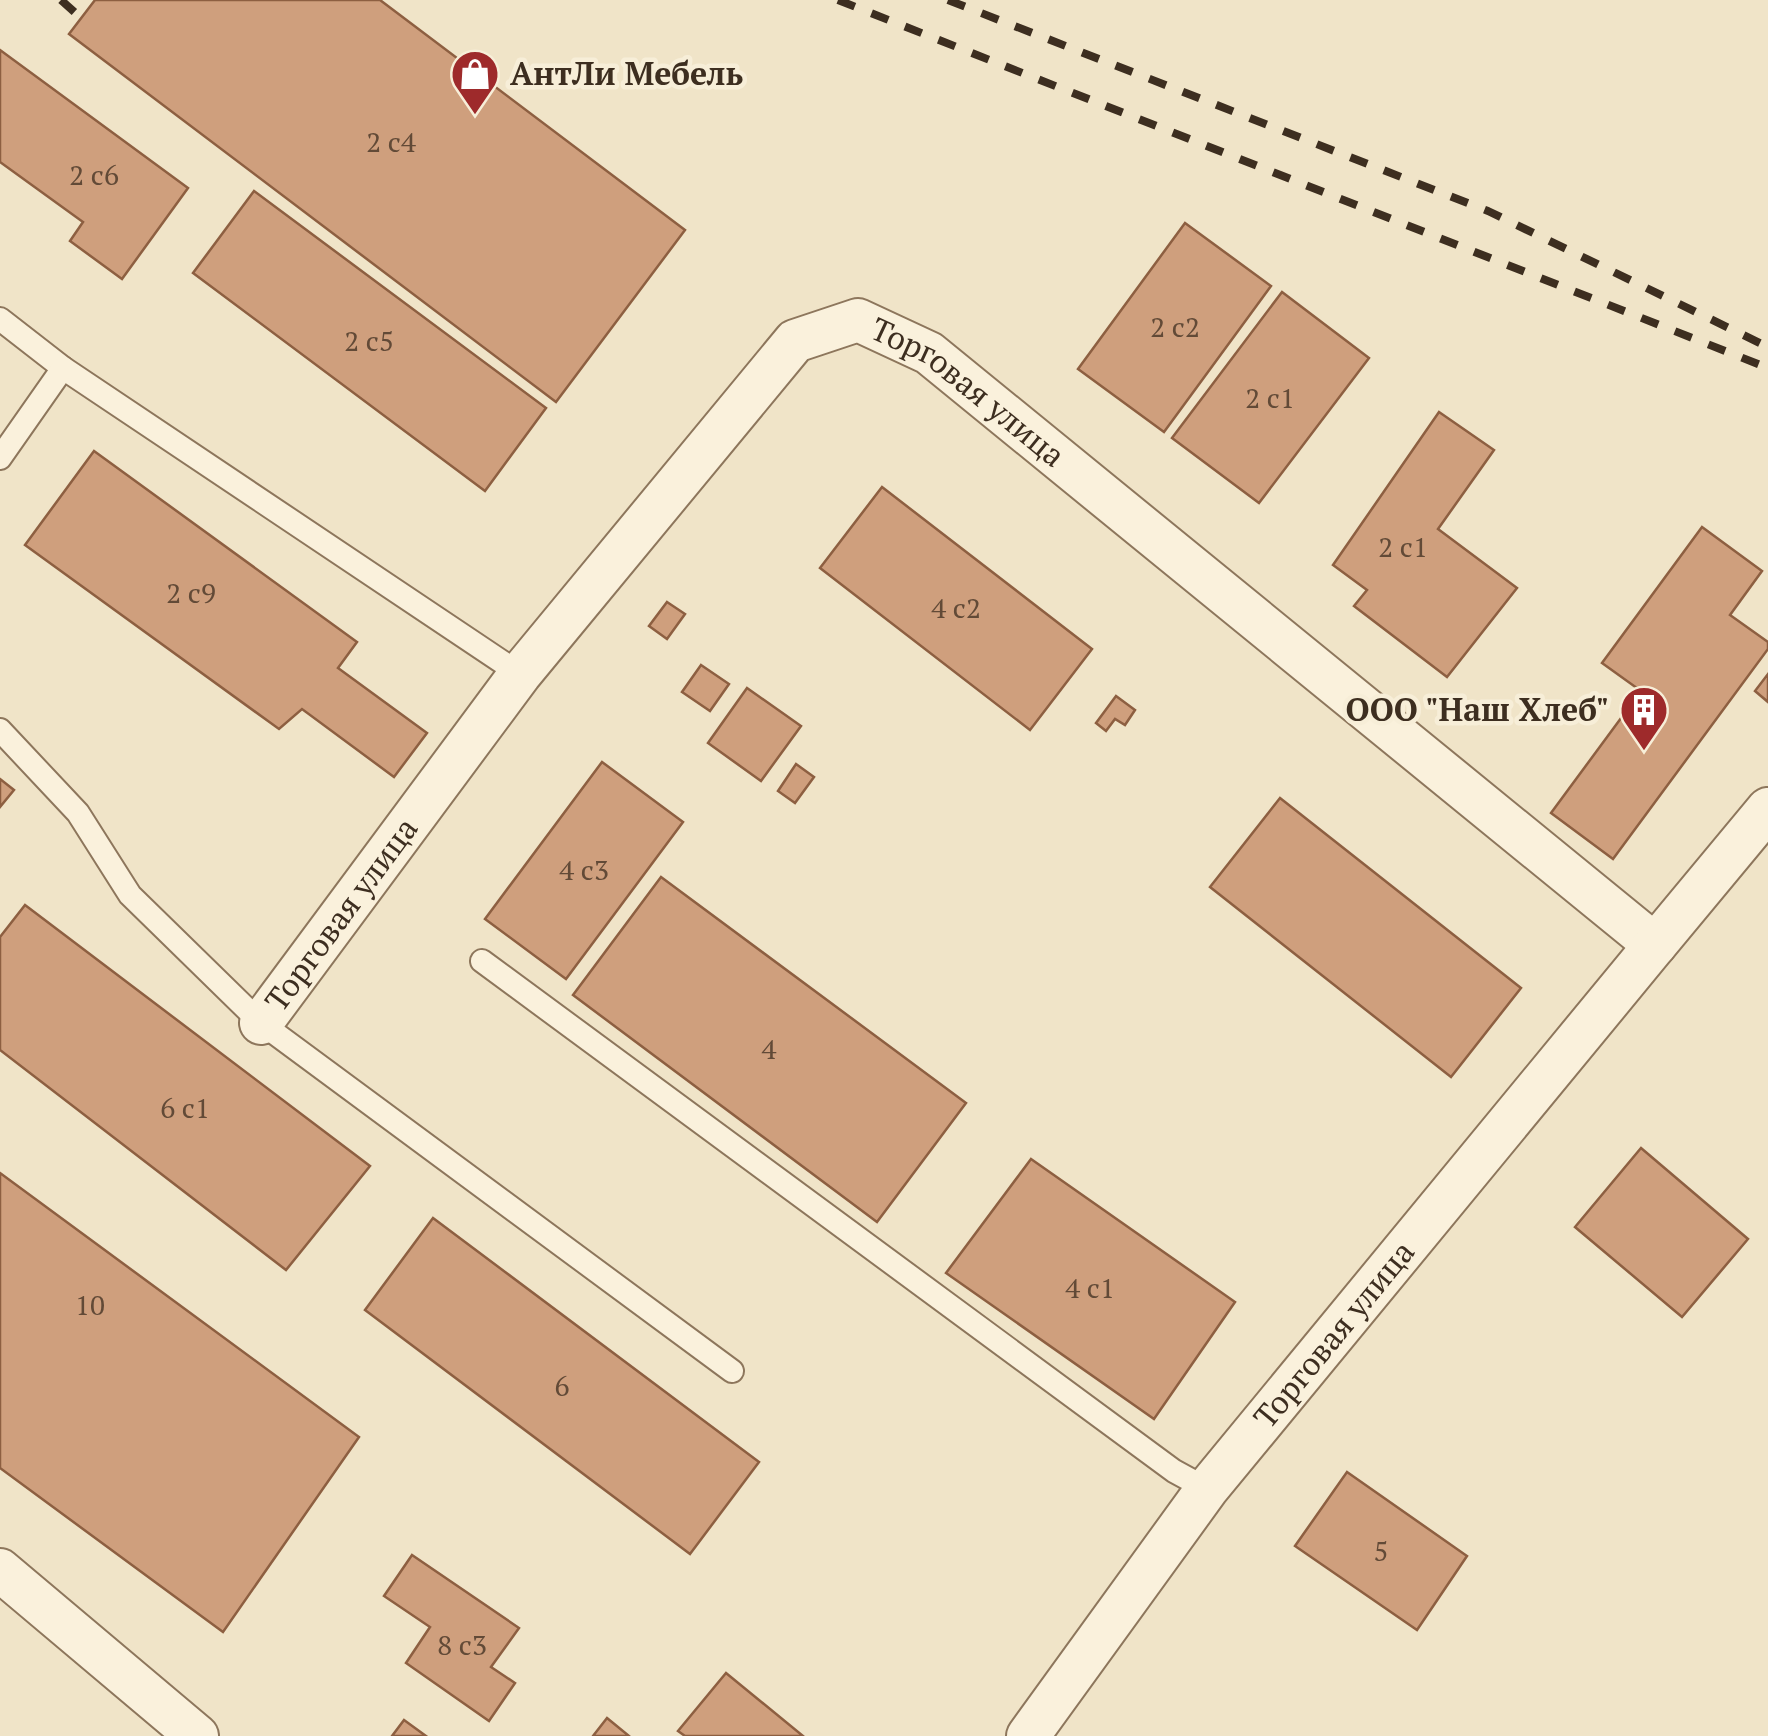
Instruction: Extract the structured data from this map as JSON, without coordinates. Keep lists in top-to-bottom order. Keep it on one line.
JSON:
{"streets":{"street":["Торговая улица"]},"places":{"shop":["АнтЛи Мебель"],"building":["ООО \"Наш Хлеб\""]},"house_numbers":["2 с4","2 с6","2 с2","2 с5","2 с1","2 с1","2 с9","4 с2","4 с3","4","6 с1","4 с1","10","6","5","8 с3"]}
